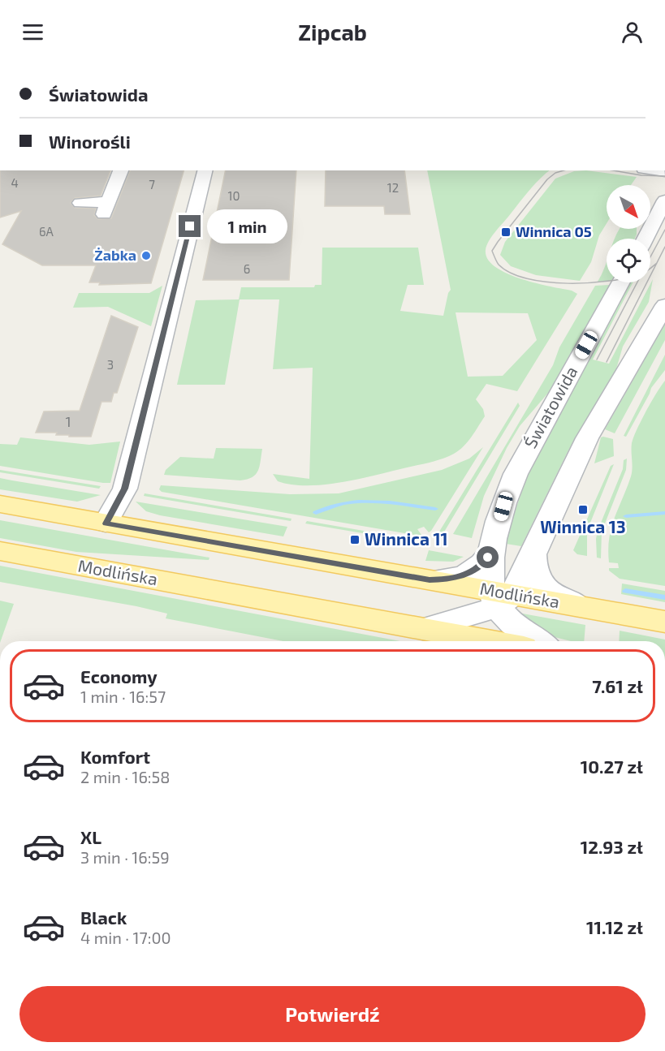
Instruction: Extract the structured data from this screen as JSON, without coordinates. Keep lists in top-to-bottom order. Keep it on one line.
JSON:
{"streets":{"main road":["Modlińska"],"street":["Światowida"]},"crossings":[["Światowida","Modlińska"]],"places":{"transit":["Winnica 05","Winnica 13","Winnica 11"],"other":["Żabka"]},"house_numbers":["4","7","12","10","6A","6","3","1"],"north":"bottom right","page":{"header":"Zipcab","banner":["Światowida","Winorośli"],"bubble":"1 min","list":[{"name":"Economy","note":"1 min · 16:57","value":"7.61 zł"},{"name":"Komfort","note":"2 min · 16:58","value":"10.27 zł"},{"name":"XL","note":"3 min · 16:59","value":"12.93 zł"},{"name":"Black","note":"4 min · 17:00","value":"11.12 zł"}],"buttons":"Potwierdź"}}
